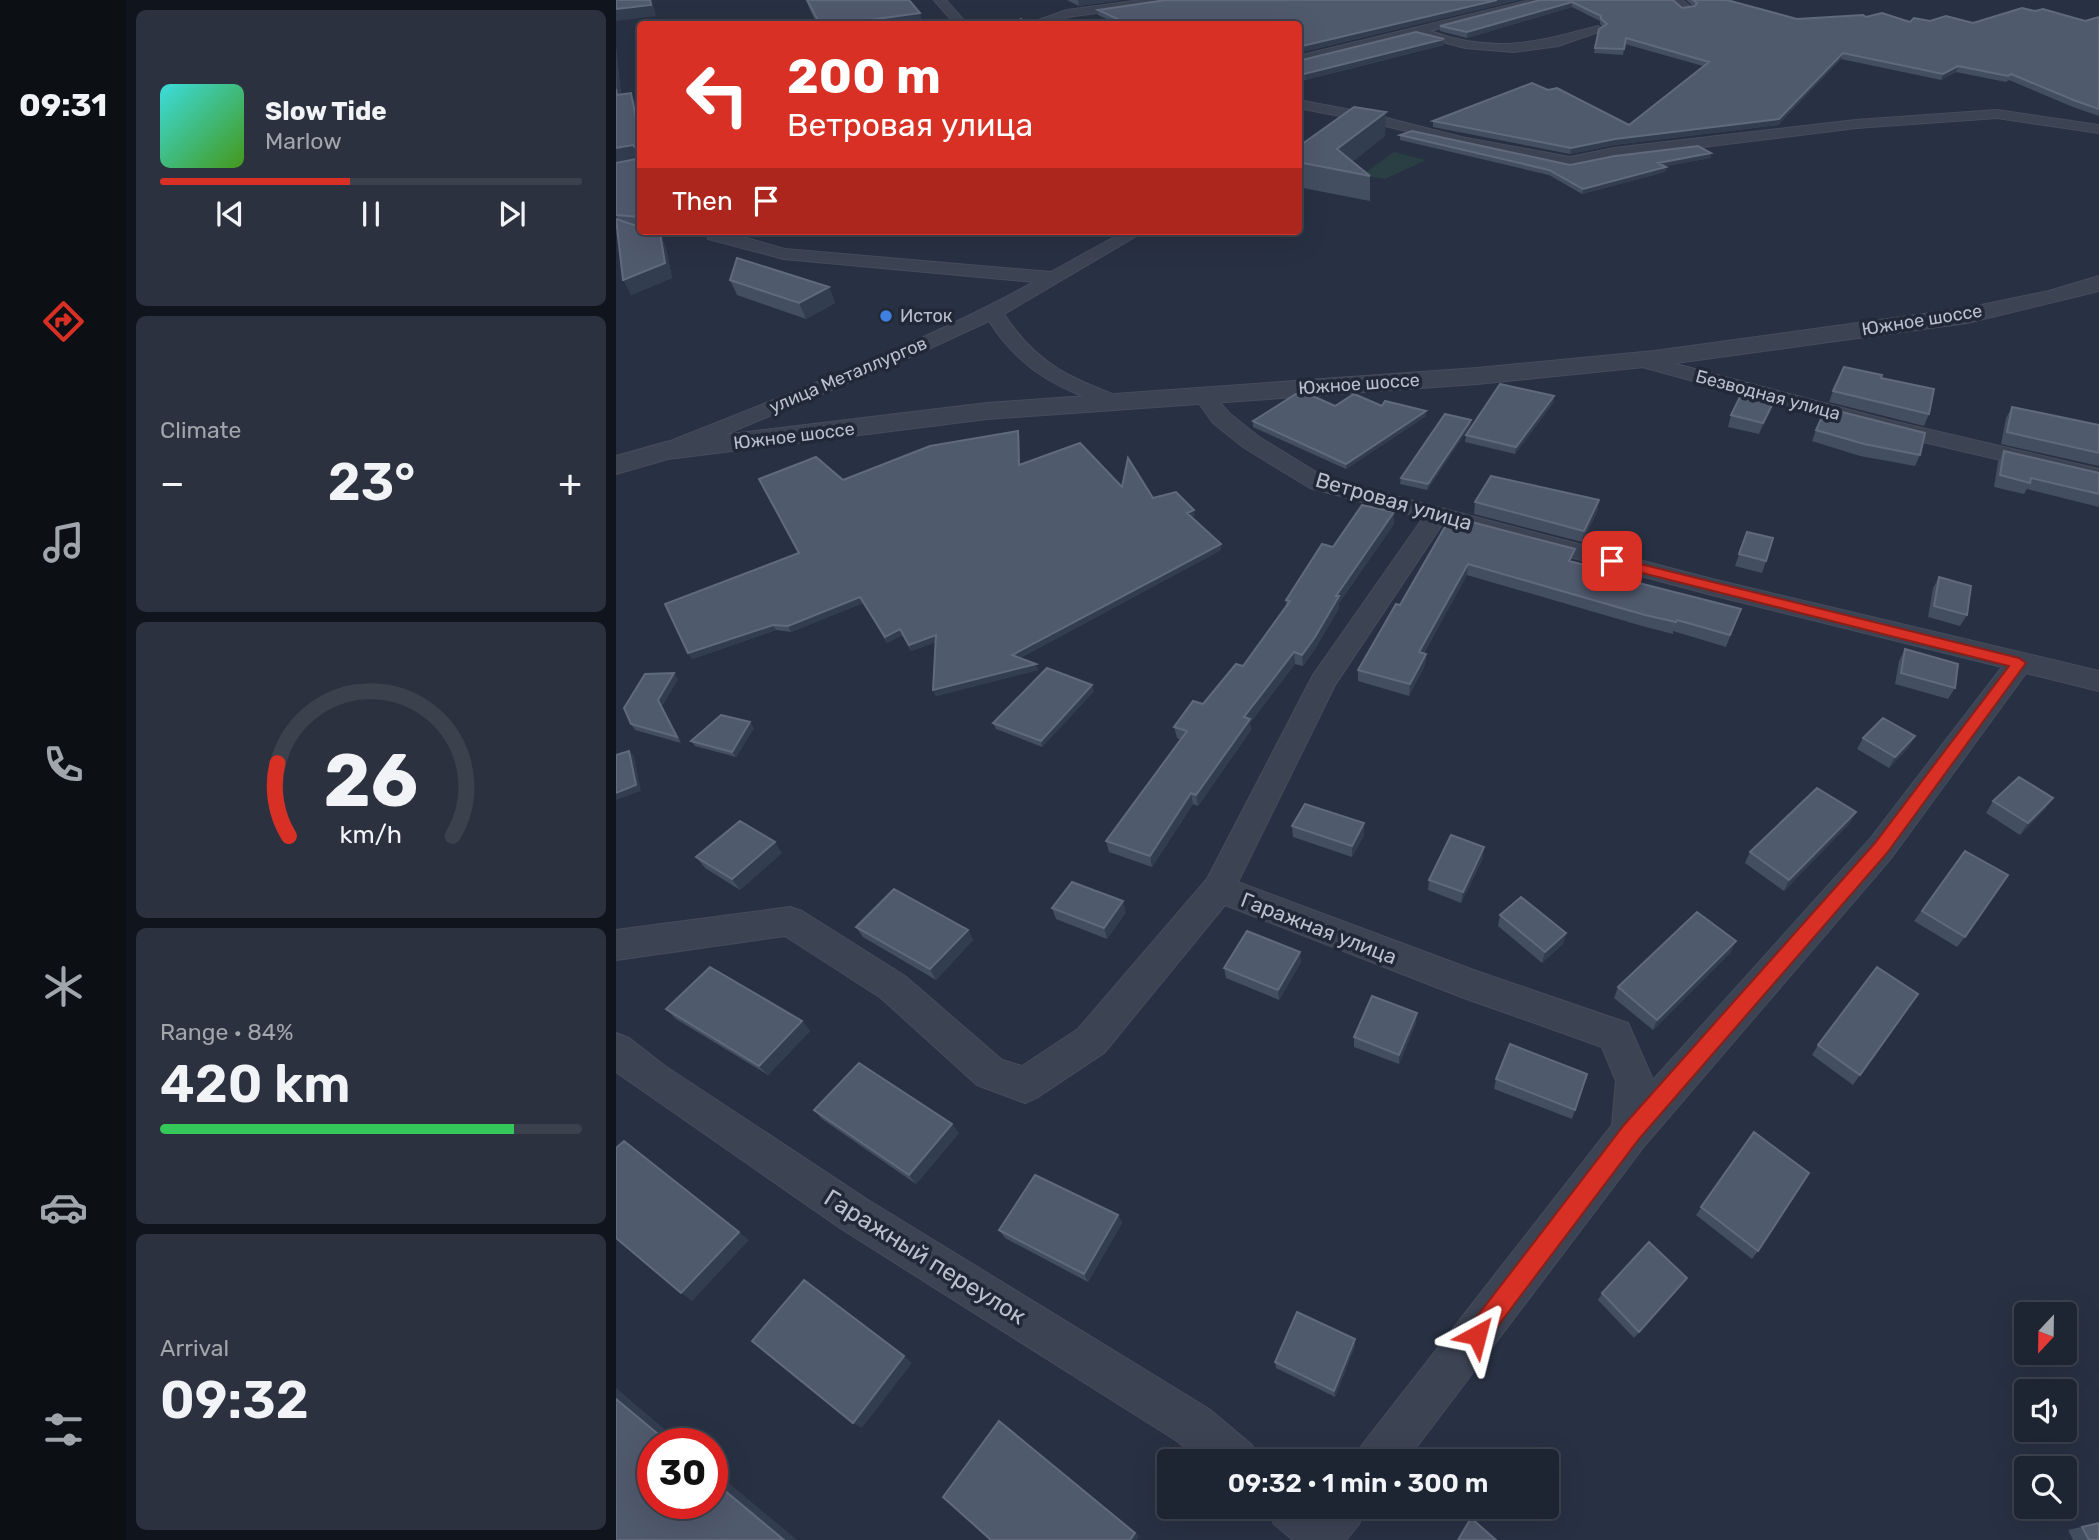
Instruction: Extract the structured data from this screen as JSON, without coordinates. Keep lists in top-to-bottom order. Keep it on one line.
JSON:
{"streets":{"street":["Южное шоссе","улица Металлургов","Безводная улица","Ветровая улица","Гаражная улица","Гаражный переулок"]},"crossings":[["Южное шоссе","улица Металлургов"],["Южное шоссе","Безводная улица"],["Южное шоссе","Ветровая улица"],["Ветровая улица","Гаражная улица"]],"places":["Исток"],"north":"bottom","page":{"tabs":"09:31","turn":["200 m","Ветровая улица"],"song":["Slow Tide","Marlow"],"then":"Then","tile":["Climate",["Range · 84%","420 km"],["Arrival","09:32"]],"heat":["−","23°","+"],"limit":"30","trip":"09:32 · 1 min · 300 m","gauge":["26","km/h"]}}
